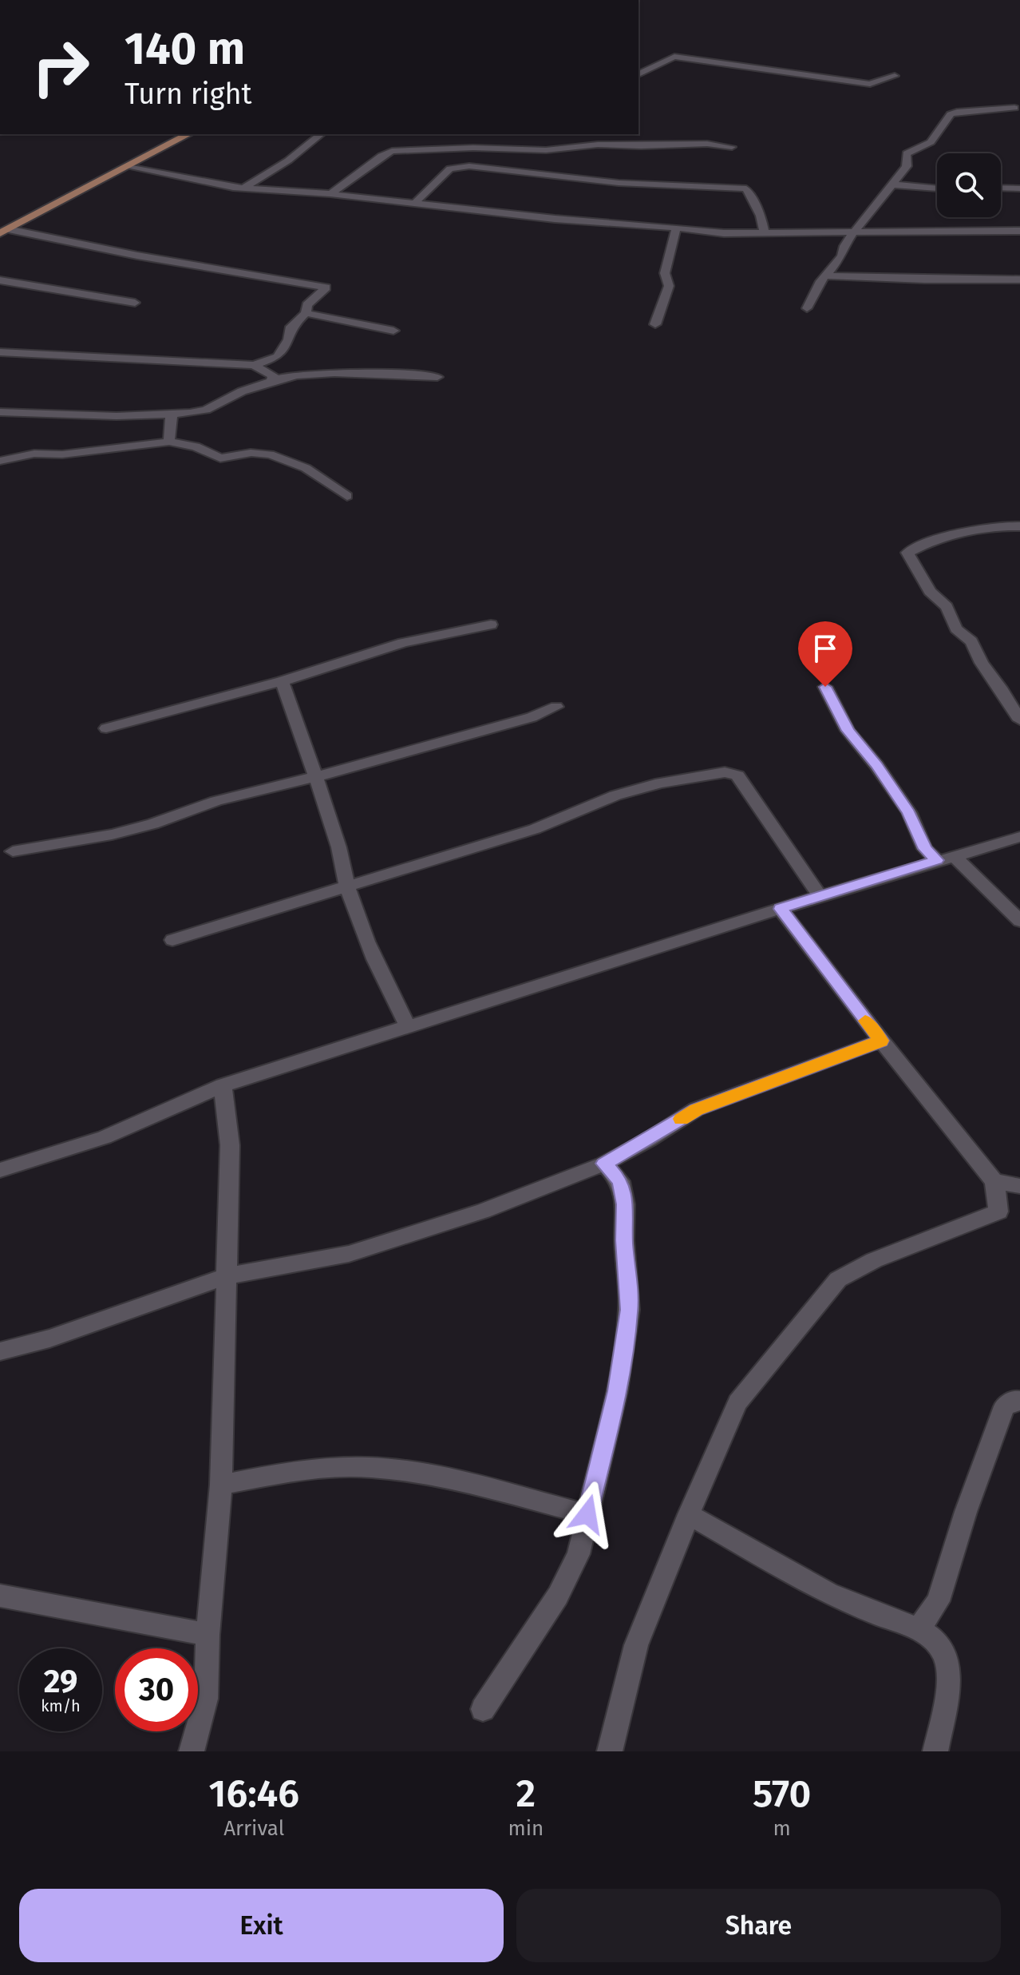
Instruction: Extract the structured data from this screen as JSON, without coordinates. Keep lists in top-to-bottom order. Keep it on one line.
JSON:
{"page":{"turn":["140 m","Turn right"],"speed":"29 km/h","limit":"30","eta":["16:46","Arrival","2","min","570","m"],"buttons":["Exit","Share"]}}
